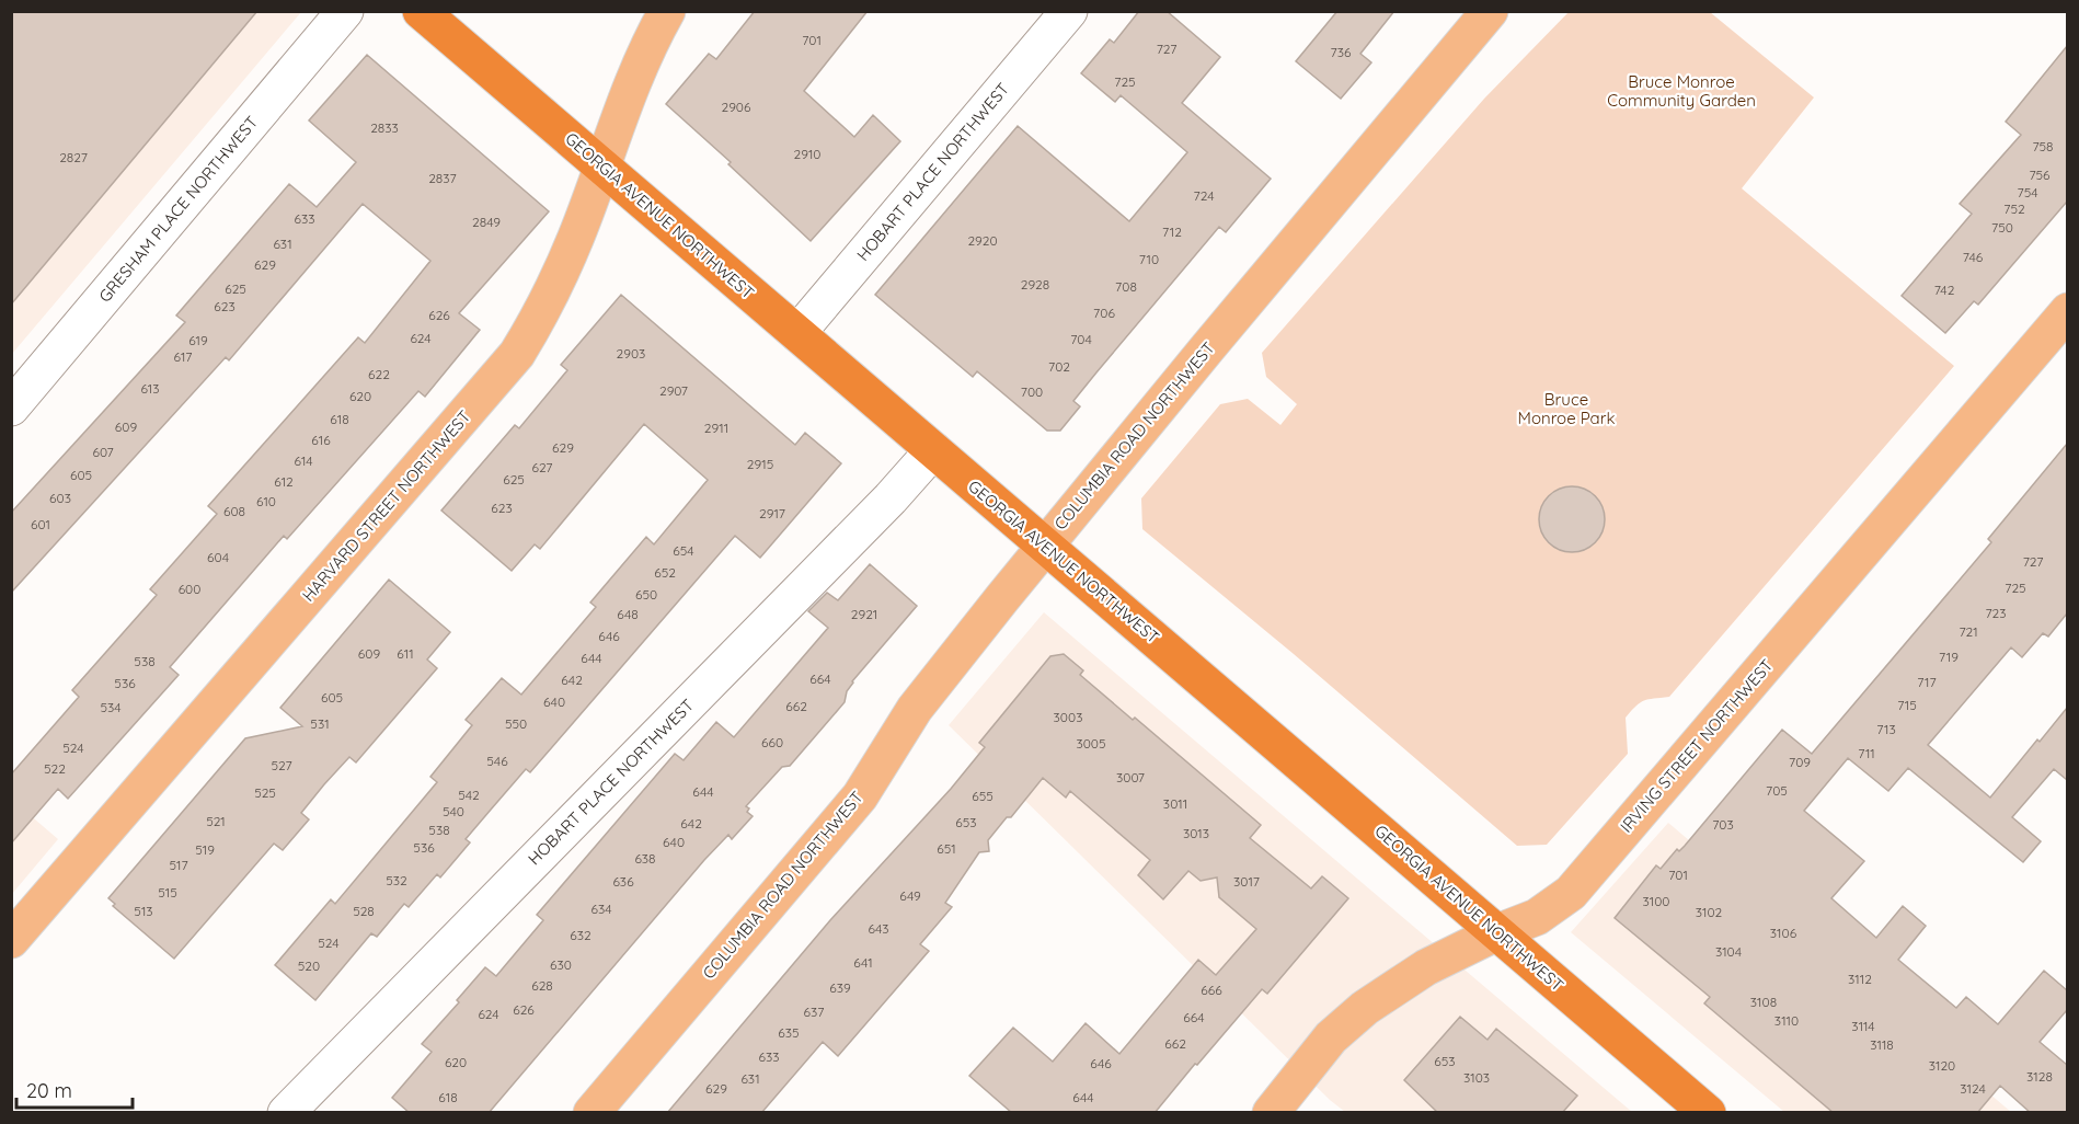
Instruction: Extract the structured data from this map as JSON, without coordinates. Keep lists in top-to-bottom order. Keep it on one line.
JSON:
{"streets":{"highway":["GEORGIA AVENUE NORTHWEST"],"main road":["COLUMBIA ROAD NORTHWEST","HARVARD STREET NORTHWEST","IRVING STREET NORTHWEST"],"street":["HOBART PLACE NORTHWEST","GRESHAM PLACE NORTHWEST"]},"crossings":[["HOBART PLACE NORTHWEST","GEORGIA AVENUE NORTHWEST"],["GEORGIA AVENUE NORTHWEST","COLUMBIA ROAD NORTHWEST"],["GEORGIA AVENUE NORTHWEST","HARVARD STREET NORTHWEST"],["GEORGIA AVENUE NORTHWEST","IRVING STREET NORTHWEST"]],"parks":["Bruce Monroe Community Garden","Bruce Monroe Park"],"house_numbers":["701","727","736","725","2906","2833","758","2910","2827","756","2837","754","724","752","633","2849","750","712","2920","631","746","710","629","2928","708","625","742","623","706","626","624","704","619","2903","617","702","622","613","2907","700","620","618","609","2911","616","629","607","614","2915","627","605","625","612","603","610","623","608","2917","601","654","604","727","652","725","600","650","723","648","2921","721","646","609","611","719","644","538","664","642","717","536","605","640","715","662","534","3003","531","550","713","660","3005","524","711","546","709","527","522","3007","705","644","525","542","655","3011","540","521","653","642","703","538","3013","640","536","651","519","638","517","701","532","636","3017","515","649","3100","634","513","528","3102","643","3106","632","524","3104","641","630","520","3112","628","639","666","3108","626","637","624","664","3110","3114","635","662","3118","633","653","620","646","3120","3128","3103","631","629","3124","618","644"],"scale_bar":"20 m"}
